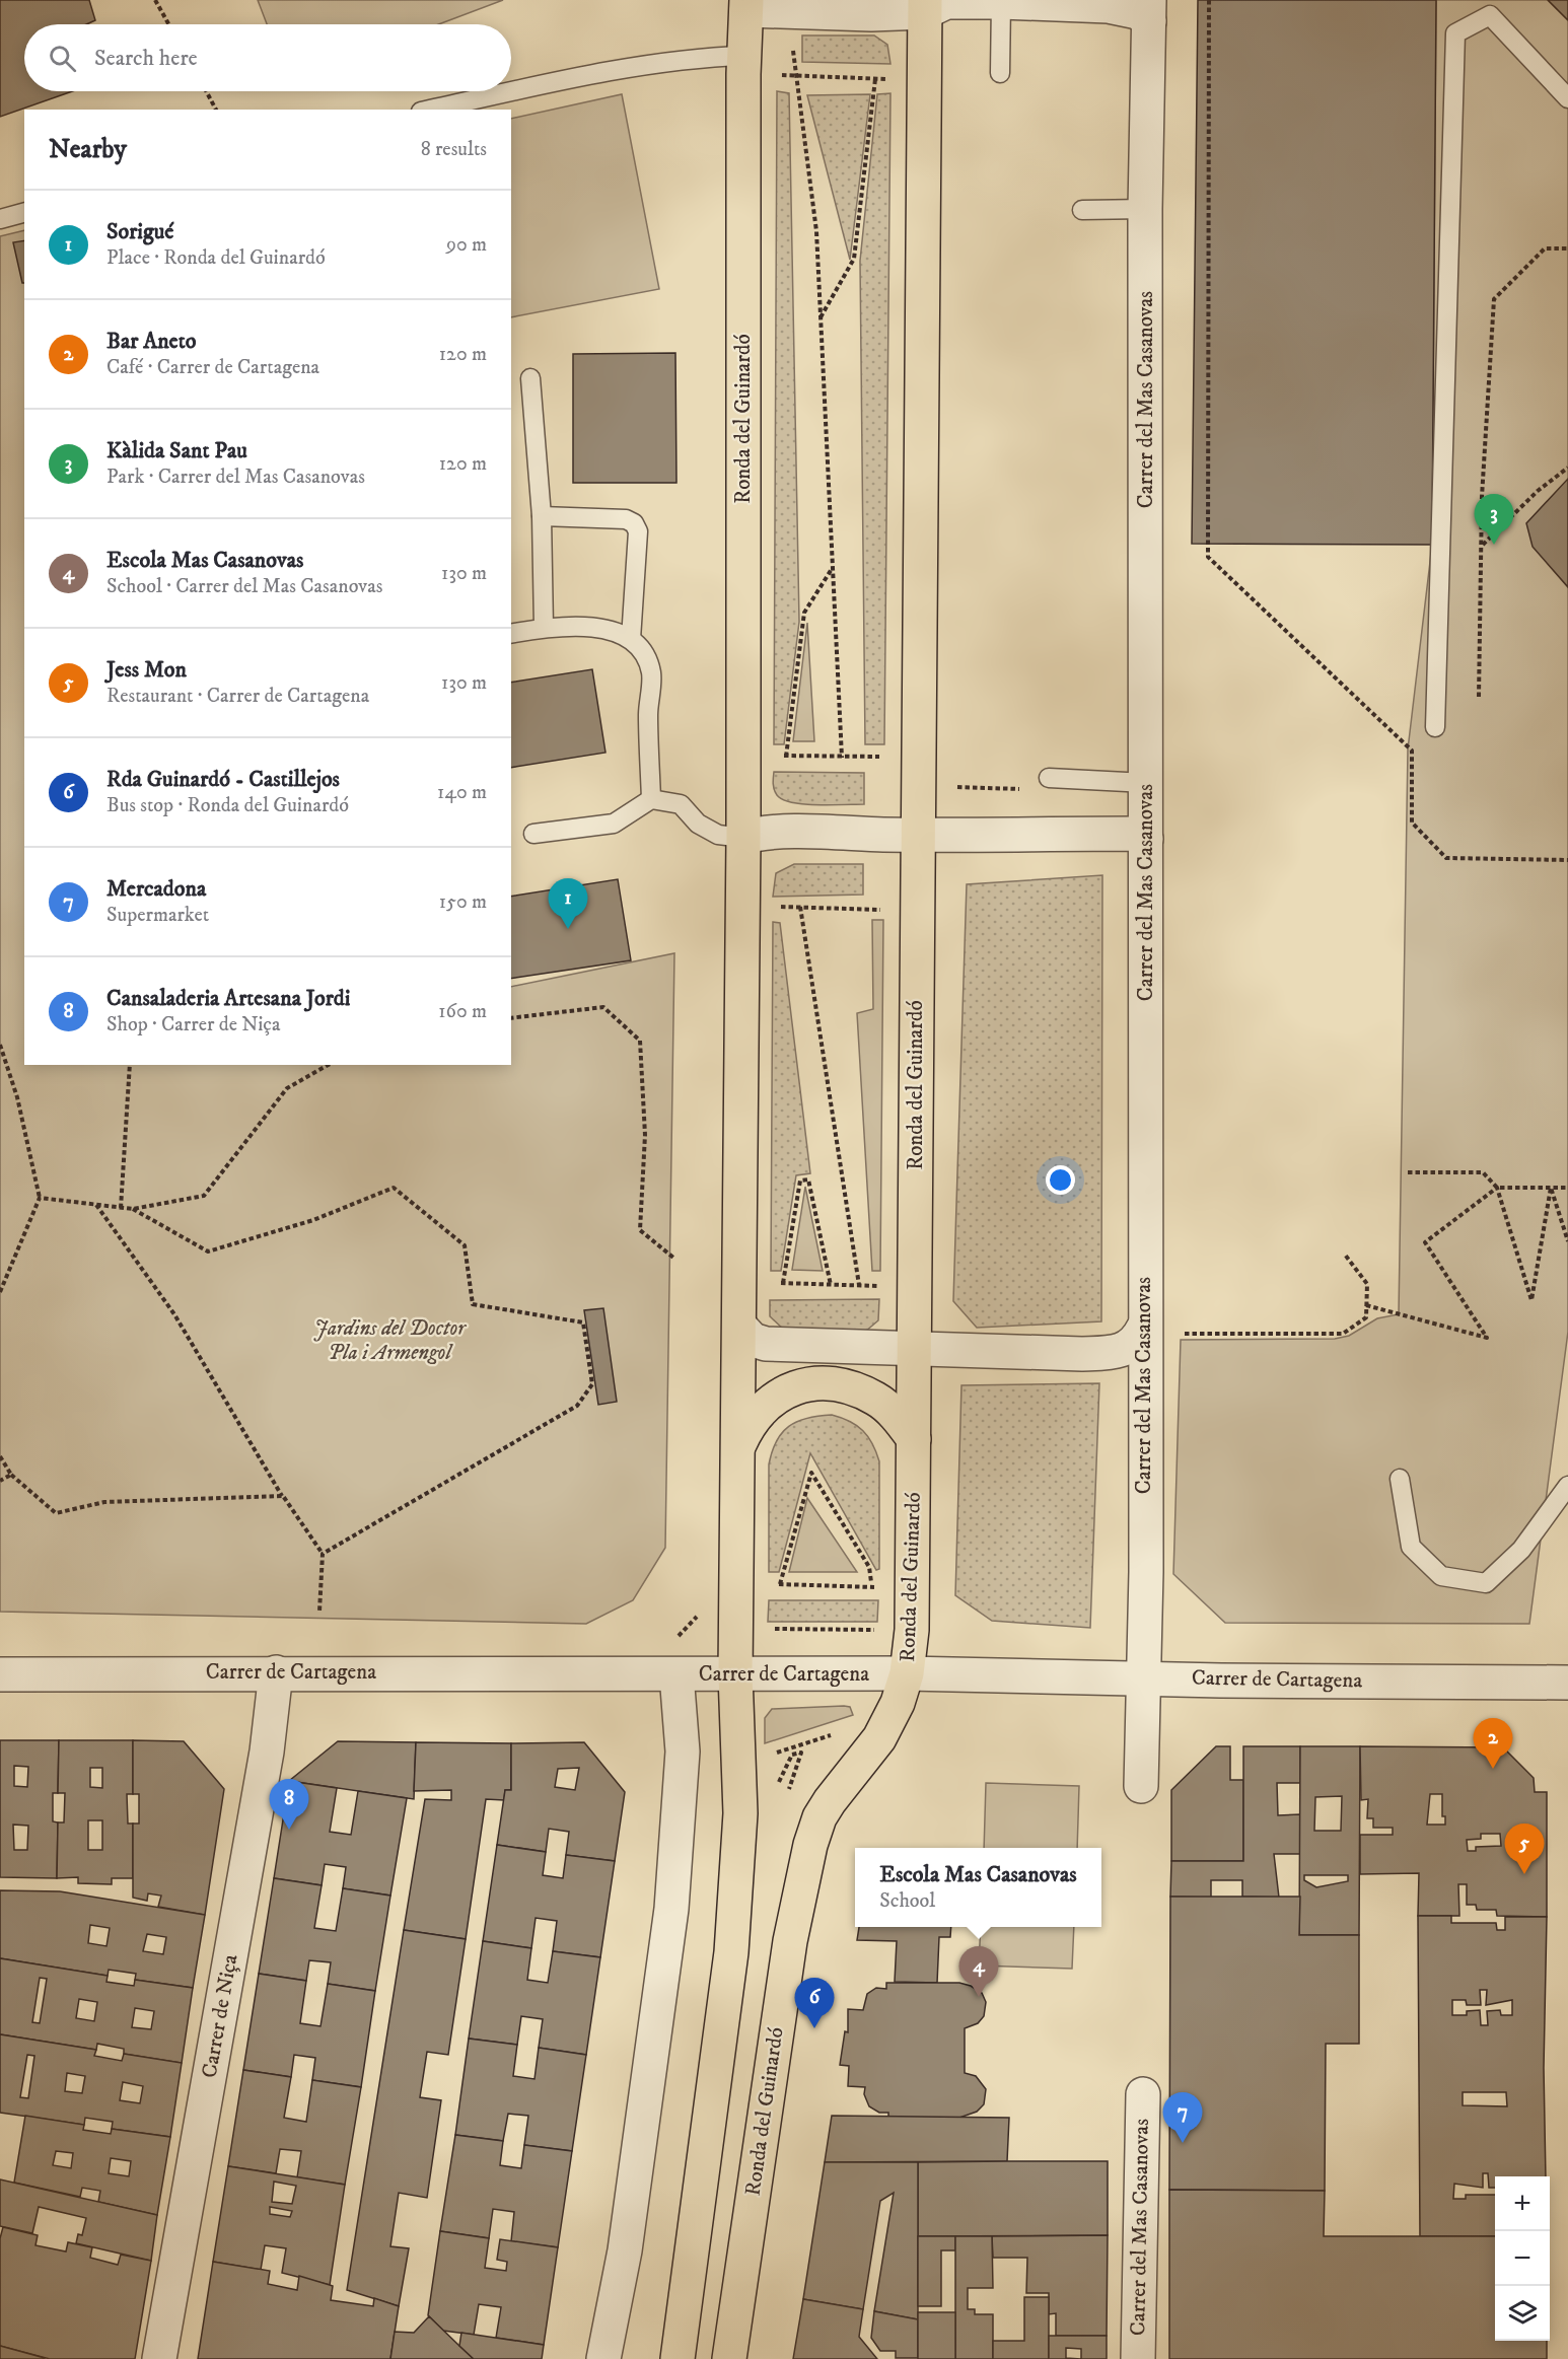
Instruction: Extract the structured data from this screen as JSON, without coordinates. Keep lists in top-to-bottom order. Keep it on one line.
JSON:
{"streets":{"main road":["Ronda del Guinardó"],"street":["Carrer del Mas Casanovas","Carrer de Cartagena","Carrer de Niça"]},"crossings":[["Carrer del Mas Casanovas","Carrer de Cartagena"],["Ronda del Guinardó","Carrer de Cartagena"],["Carrer de Cartagena","Carrer de Niça"]],"parks":["Jardins del Doctor Pla i Armengol"],"page":{"search":"Search here","heading":["Nearby","8 results"],"list":[{"mark":"1","name":"Sorigué","note":"Place · Ronda del Guinardó","value":"90 m"},{"mark":"2","name":"Bar Aneto","note":"Café · Carrer de Cartagena","value":"120 m"},{"mark":"3","name":"Kàlida Sant Pau","note":"Park · Carrer del Mas Casanovas","value":"120 m"},{"mark":"4","name":"Escola Mas Casanovas","note":"School · Carrer del Mas Casanovas","value":"130 m"},{"mark":"5","name":"Jess Mon","note":"Restaurant · Carrer de Cartagena","value":"130 m"},{"mark":"6","name":"Rda Guinardó - Castillejos","note":"Bus stop · Ronda del Guinardó","value":"140 m"},{"mark":"7","name":"Mercadona","note":"Supermarket","value":"150 m"},{"mark":"8","name":"Cansaladeria Artesana Jordi","note":"Shop · Carrer de Niça","value":"160 m"}],"pins":["3","1","2","8","5","4","6","7"],"popup":["Escola Mas Casanovas","School"],"map_buttons":["+","−"]}}
